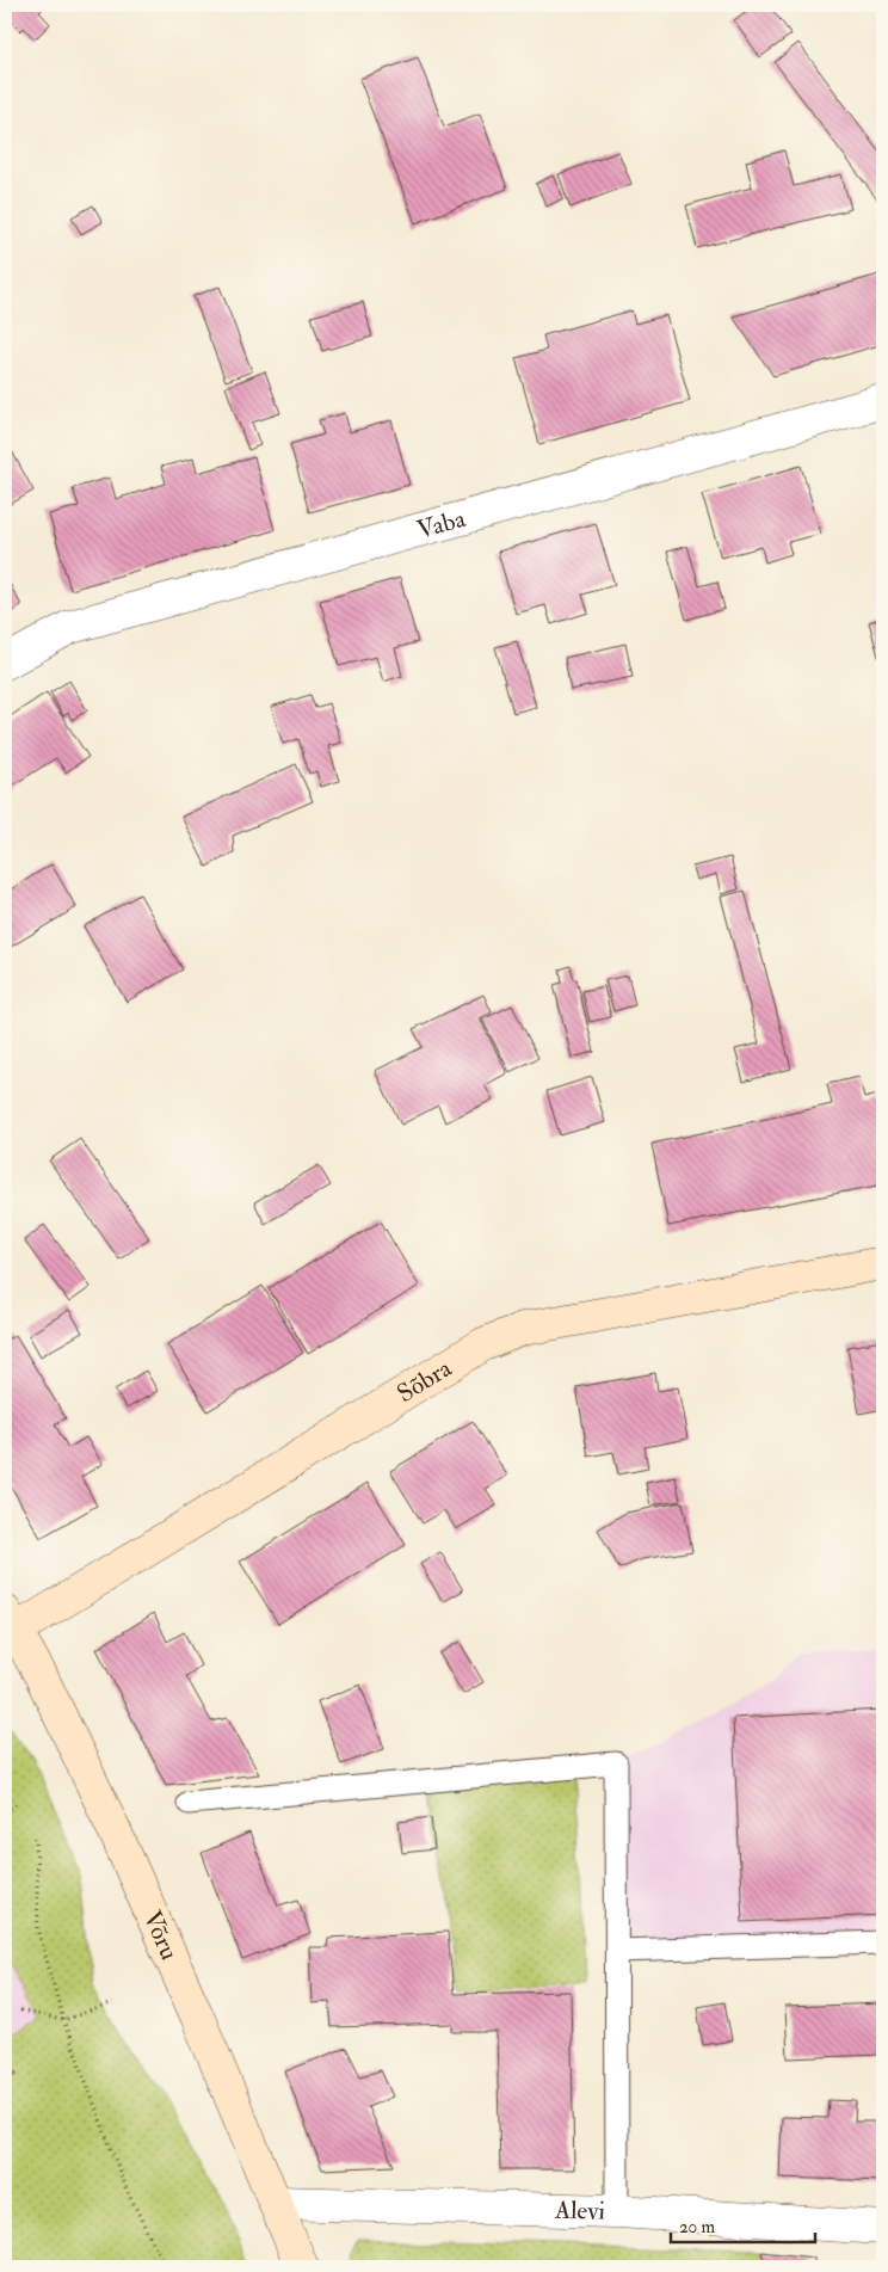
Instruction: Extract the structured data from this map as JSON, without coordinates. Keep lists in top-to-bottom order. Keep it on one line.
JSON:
{"streets":{"street":["Vaba","Sõbra","Võru","Alevi"]},"crossings":[["Sõbra","Võru"],["Võru","Alevi"]],"scale_bar":"20 m"}
